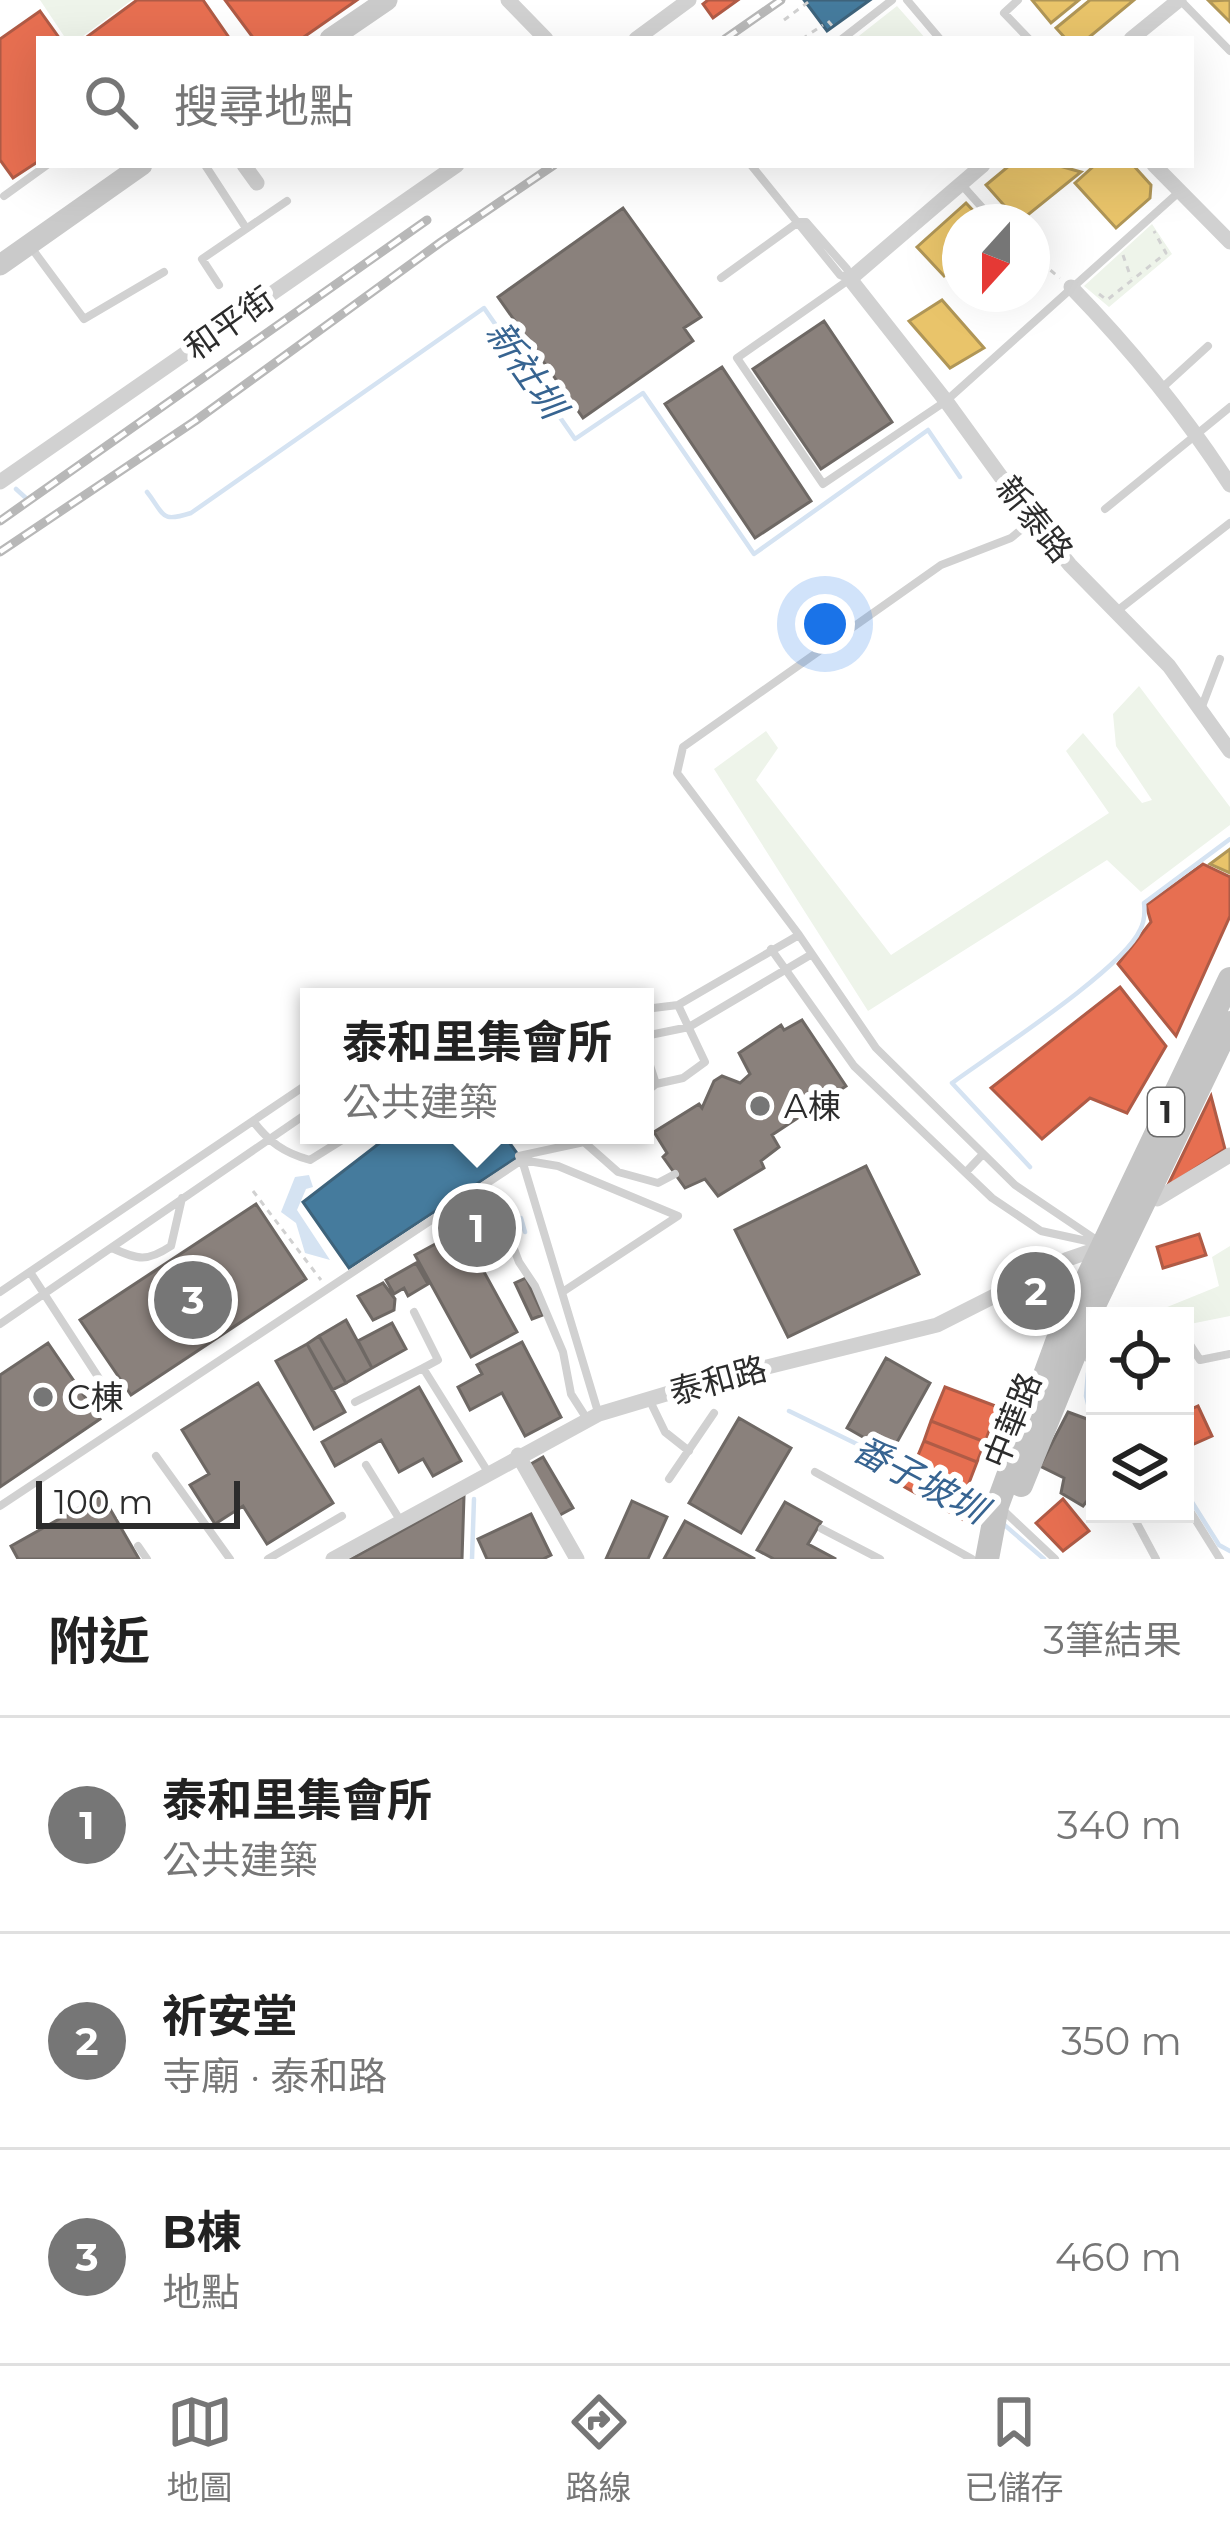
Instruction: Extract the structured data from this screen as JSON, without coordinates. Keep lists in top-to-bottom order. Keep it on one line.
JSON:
{"streets":{"main road":["1","中華路"],"street":["和平街","新泰路","泰和路"]},"crossings":[["1","泰和路"],["1","中華路"]],"water":["新社圳","番子坡圳"],"places":["A棟","C棟"],"scale_bar":"100 m","north":"bottom","page":{"search":"搜尋地點","popup":["泰和里集會所","公共建築"],"pins":["1","2","3"],"scale":"100 m","heading":["附近","3筆結果"],"list":[{"mark":"1","name":"泰和里集會所","note":"公共建築","value":"340 m"},{"mark":"2","name":"祈安堂","note":"寺廟 · 泰和路","value":"350 m"},{"mark":"3","name":"B棟","note":"地點","value":"460 m"}],"nav":["地圖","路線","已儲存"]}}
